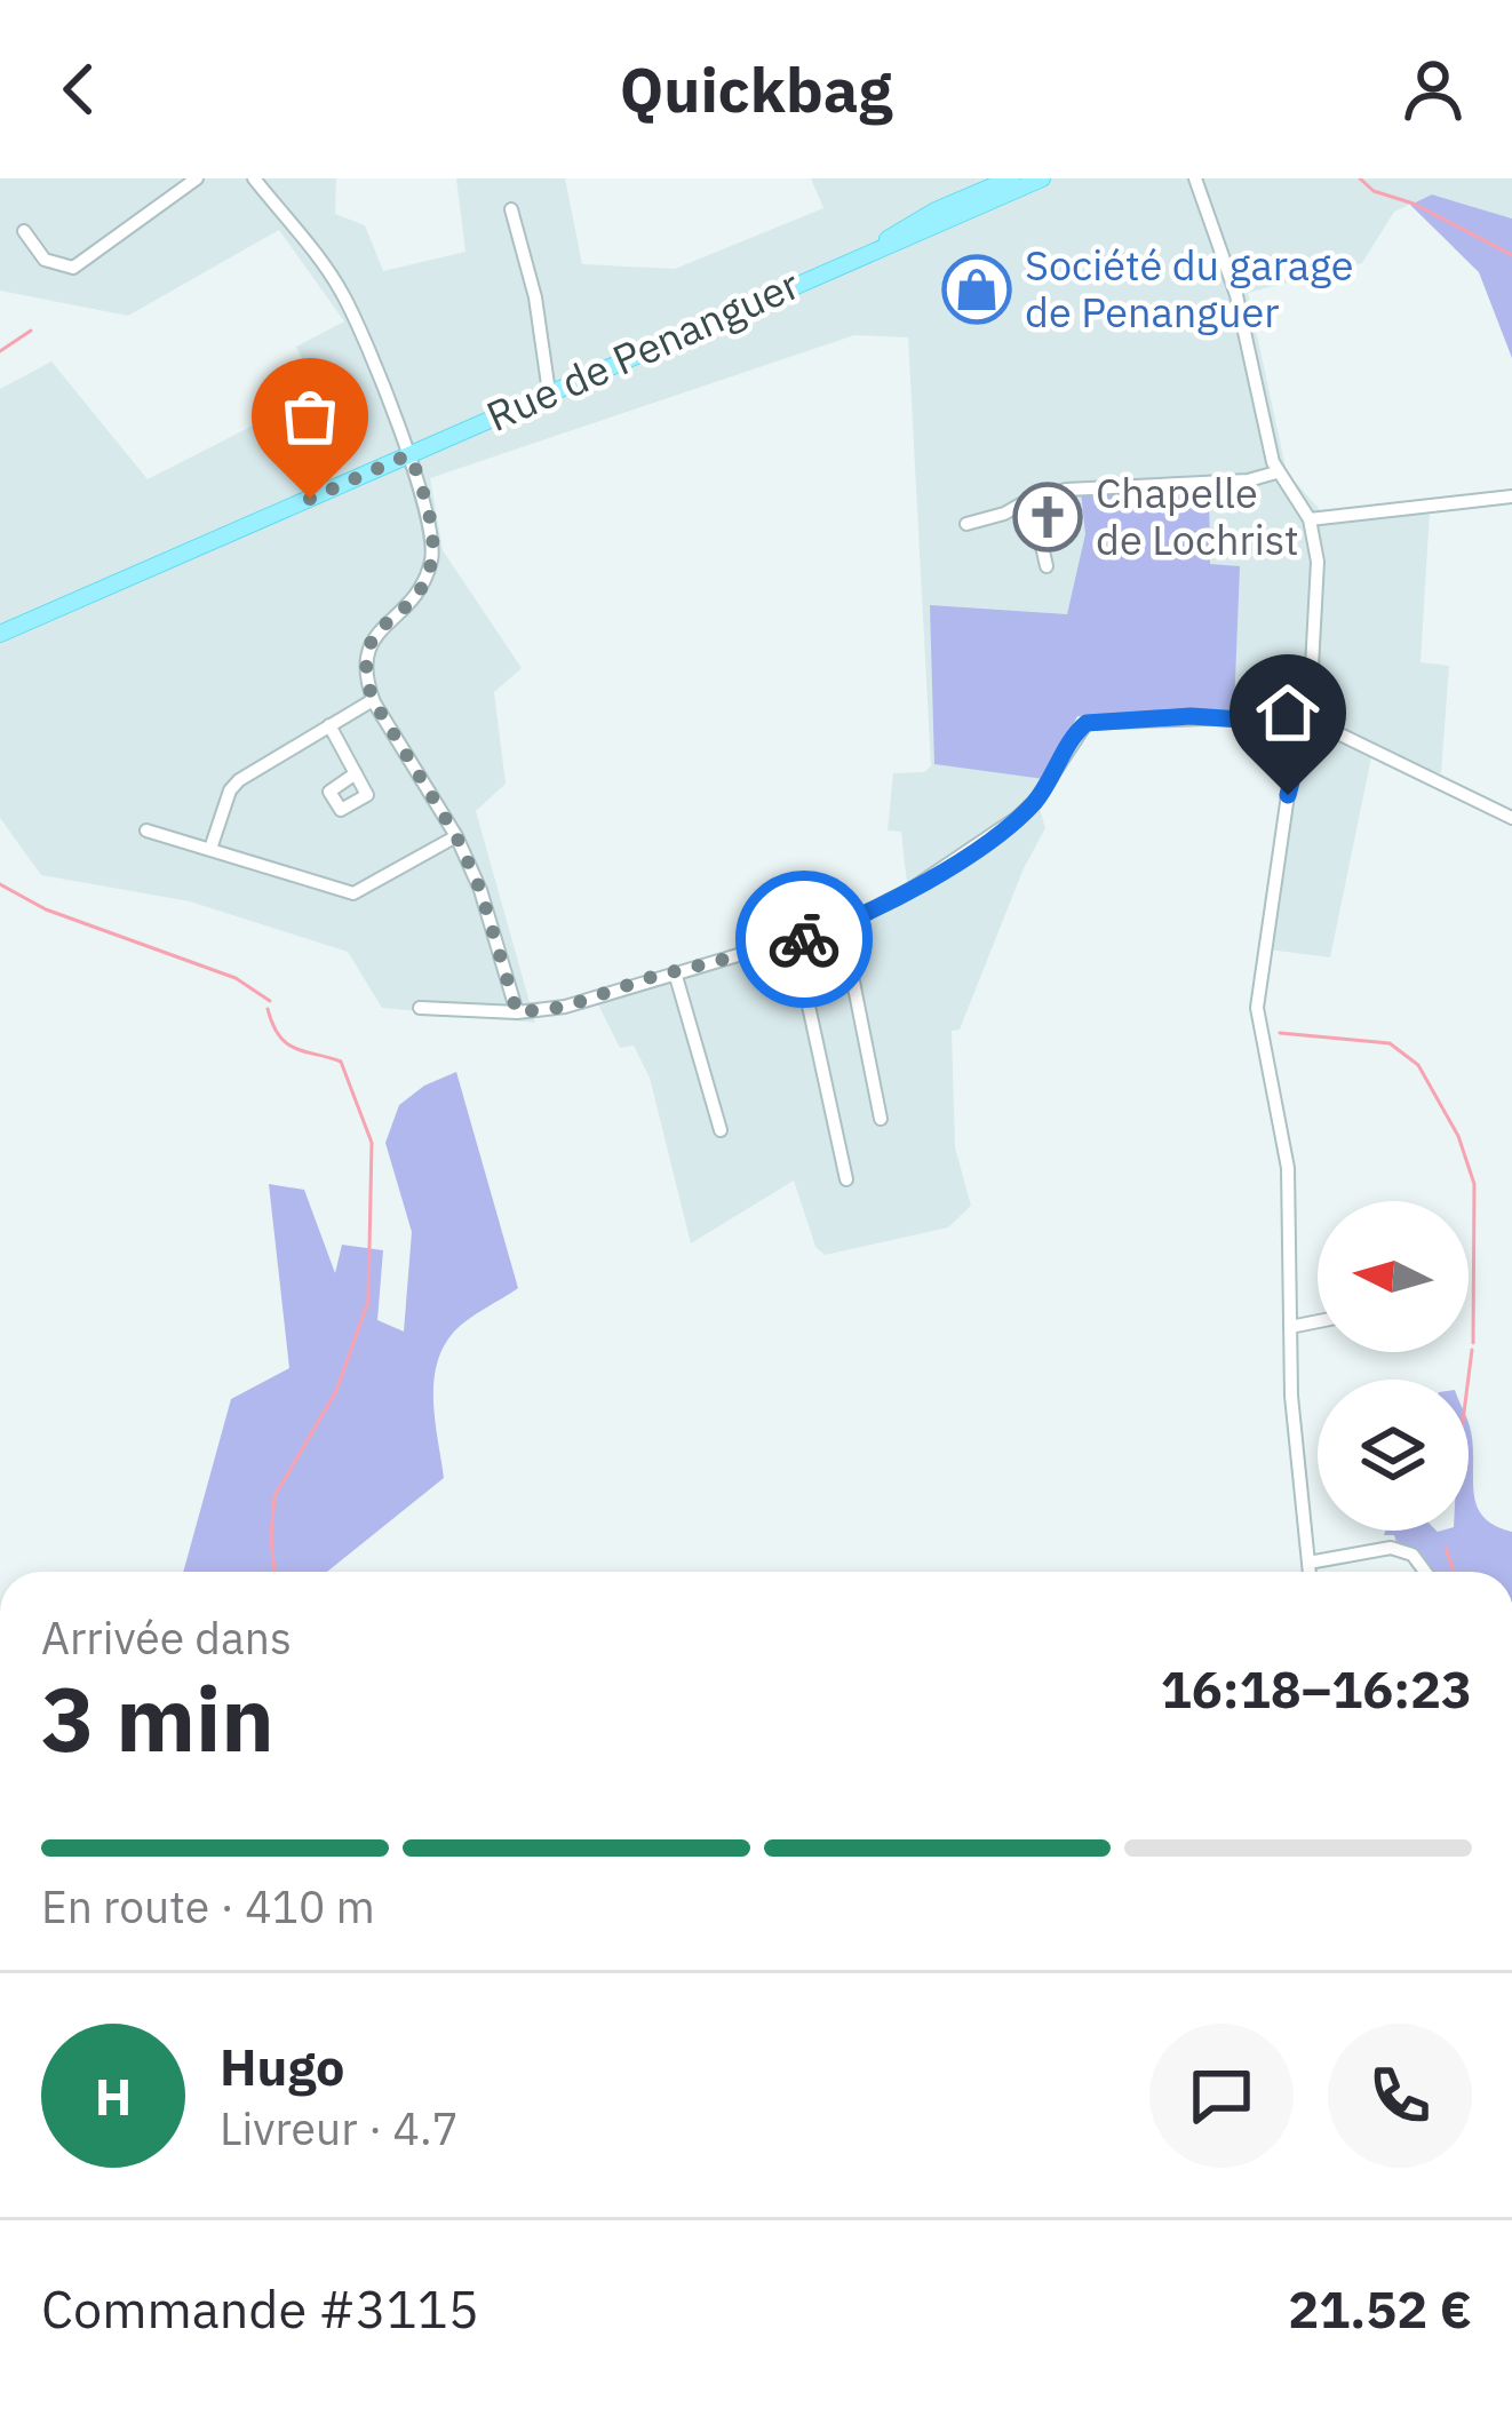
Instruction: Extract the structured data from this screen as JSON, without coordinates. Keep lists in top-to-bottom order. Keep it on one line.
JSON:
{"streets":{"main road":["Rue de Penanguer"]},"places":{"shop":["Société du garage de Penanguer"],"church":["Chapelle de Lochrist"]},"north":"left","page":{"header":"Quickbag","heading":["3 min","Arrivée dans","16:18–16:23"],"panel":["Hugo","Livreur · 4.7","Commande #3115","21.52 €"],"bar":"En route · 410 m","round":"H"}}
